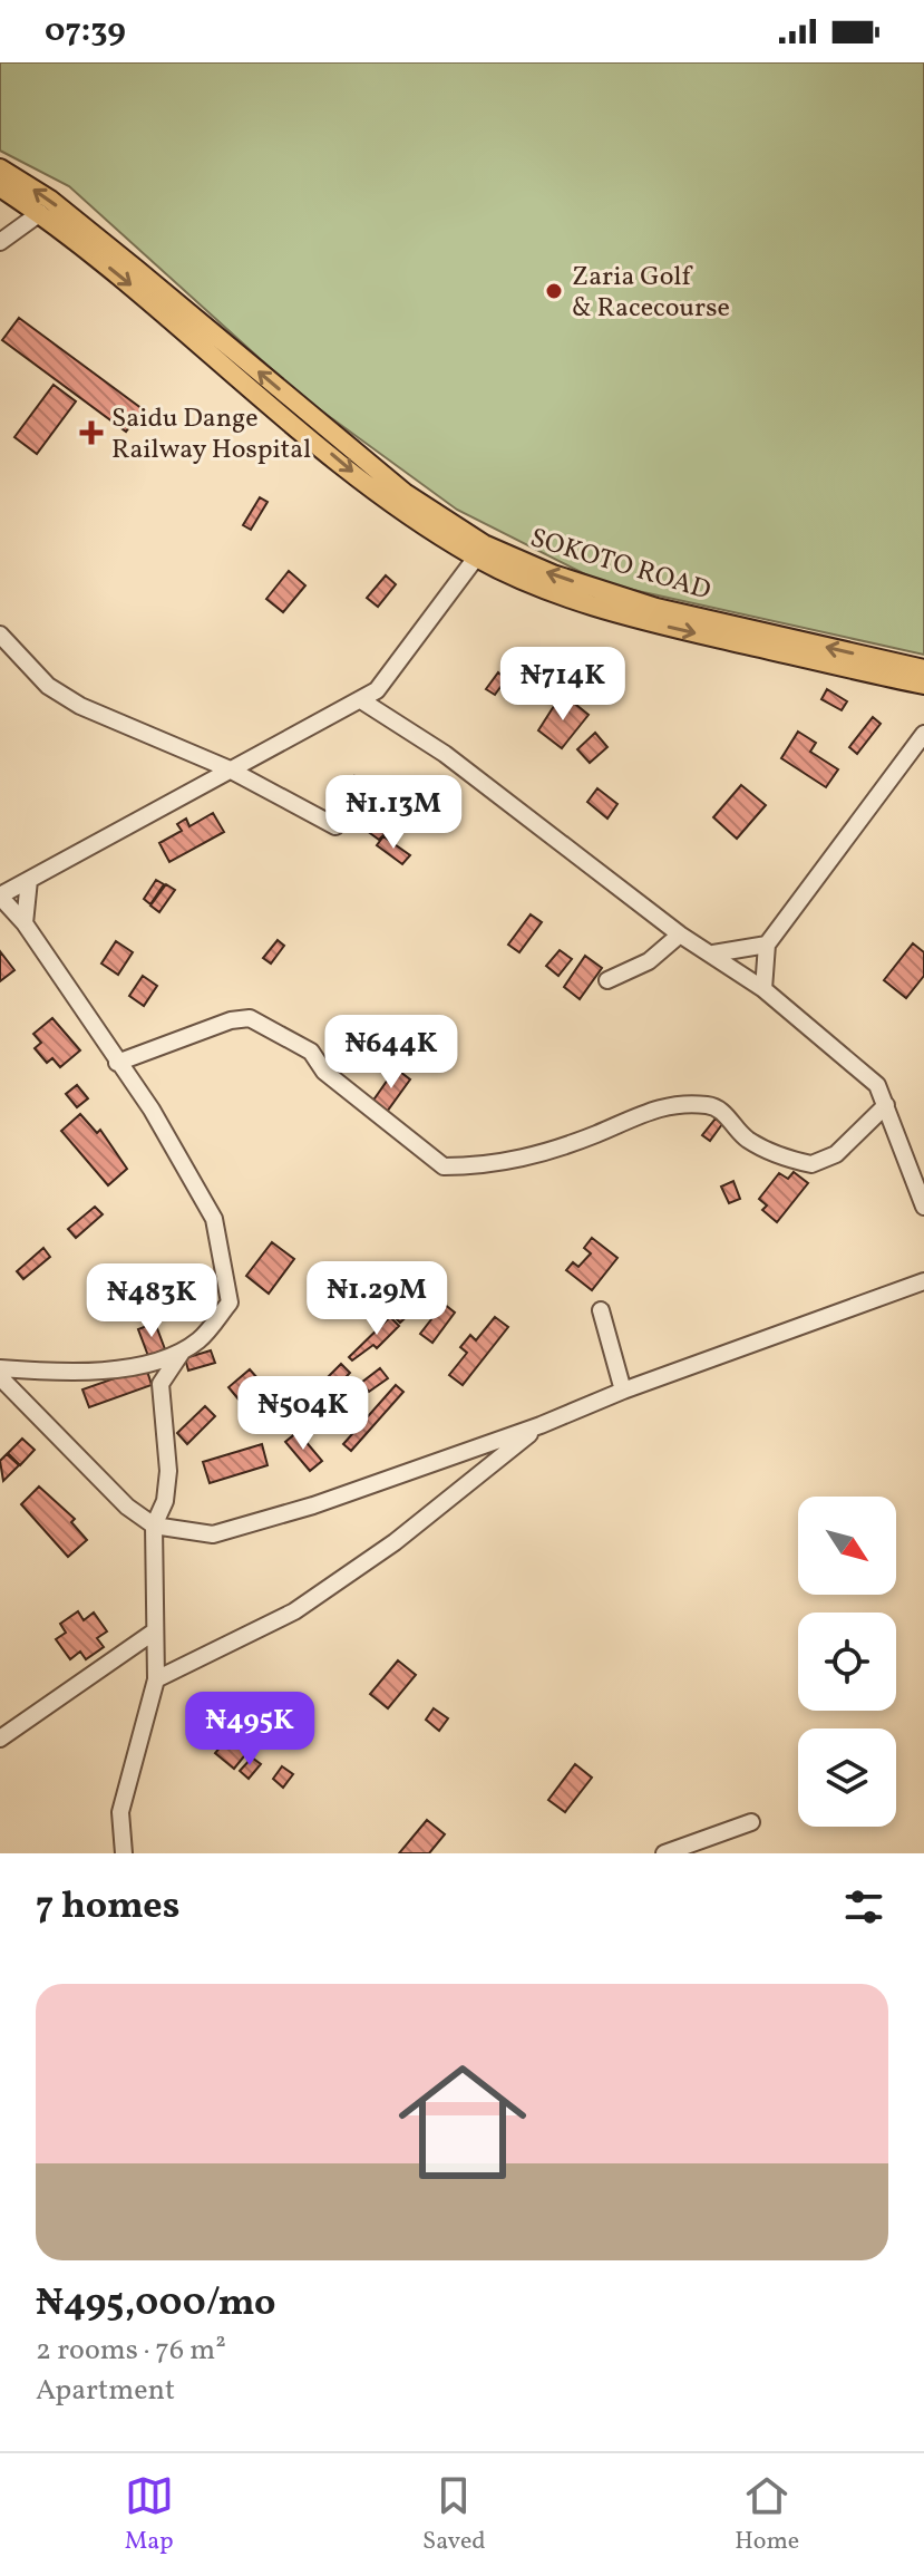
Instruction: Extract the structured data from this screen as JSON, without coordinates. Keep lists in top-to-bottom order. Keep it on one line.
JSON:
{"streets":{"main road":["SOKOTO ROAD"]},"places":{"other":["Zaria Golf & Racecourse"],"health":["Saidu Dange Railway Hospital"]},"north":"bottom right","page":{"status":"07:39","price":["₦714K","₦1.13M","₦644K","₦1.29M","₦483K","₦504K","₦495K"],"heading":"7 homes","list":[{"name":"₦495,000/mo","note":"2 rooms · 76 m² · Apartment"}],"tabs":["Map","Saved","Home"]}}
